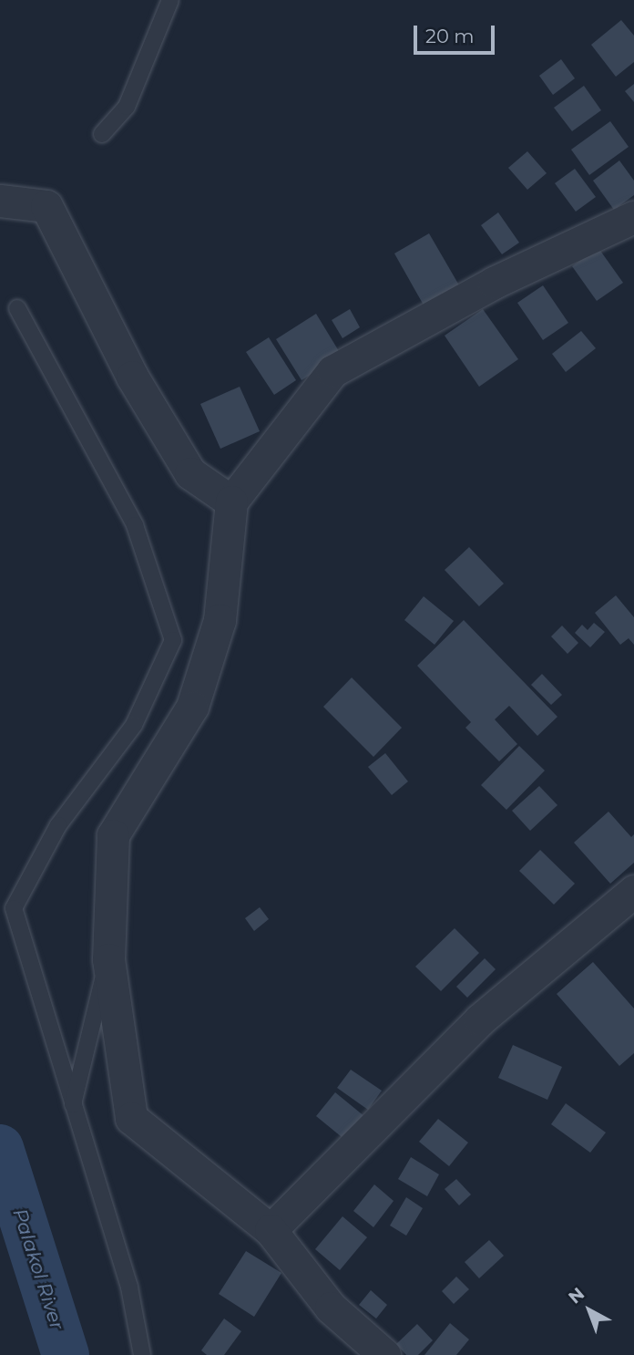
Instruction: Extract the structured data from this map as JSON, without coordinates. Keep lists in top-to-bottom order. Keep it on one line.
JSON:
{"water":["Palakol River"],"scale_bar":"20 m","north":"top left"}
